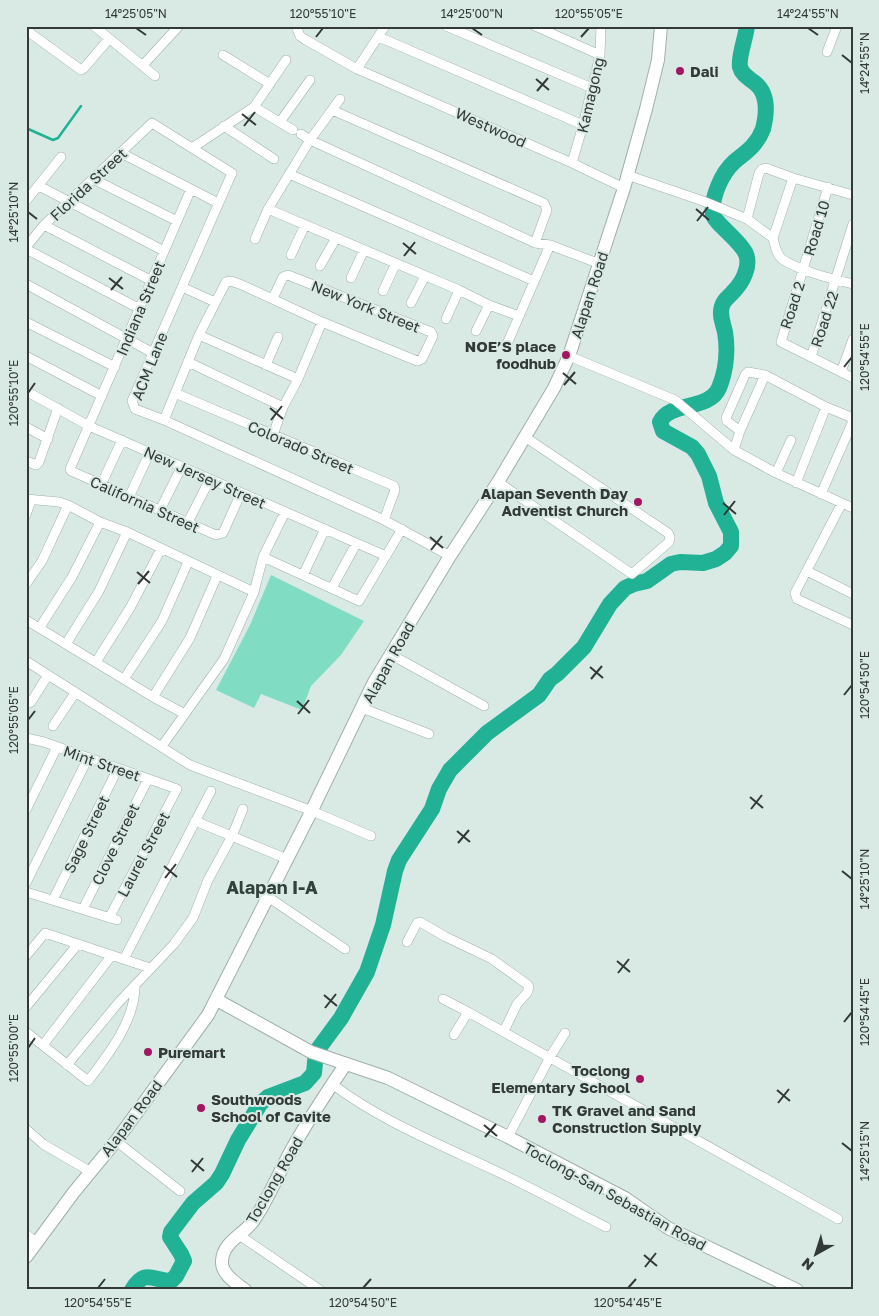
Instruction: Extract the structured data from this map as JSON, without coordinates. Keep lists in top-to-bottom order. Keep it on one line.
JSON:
{"streets":{"street":["Kamagong","Westwood","Florida Street","Road 10","Alapan Road","Road 2","New York Street","Indiana Street","Road 22","ACM Lane","Colorado Street","New Jersey Street","California Street","Mint Street","Sage Street","Clove Street","Laurel Street","Toclong Road","Toclong-San Sebastian Road"]},"crossings":[["Kamagong","Westwood"],["Westwood","Alapan Road"],["Florida Street","ACM Lane"],["Road 10","Road 2"],["Alapan Road","ACM Lane"],["Alapan Road","Toclong-San Sebastian Road"],["Road 2","Road 22"],["Indiana Street","New Jersey Street"],["Indiana Street","California Street"],["ACM Lane","Colorado Street"],["New Jersey Street","California Street"],["Mint Street","Sage Street"],["Mint Street","Clove Street"],["Mint Street","Laurel Street"],["Clove Street","Laurel Street"],["Toclong Road","Toclong-San Sebastian Road"]],"districts":["Alapan I-A"],"places":["Dali","NOE’S place foodhub","Alapan Seventh Day Adventist Church","Puremart","Toclong Elementary School","Southwoods School of Cavite","TK Gravel and Sand Construction Supply"],"north":"bottom left","coordinates":["14°25'05\"N","120°55'10\"E","14°25'00\"N","120°55'05\"E","14°24'55\"N","14°25'10\"N","120°54'55\"E","120°54'50\"E","120°54'45\"E","120°55'00\"E","14°25'15\"N"]}
